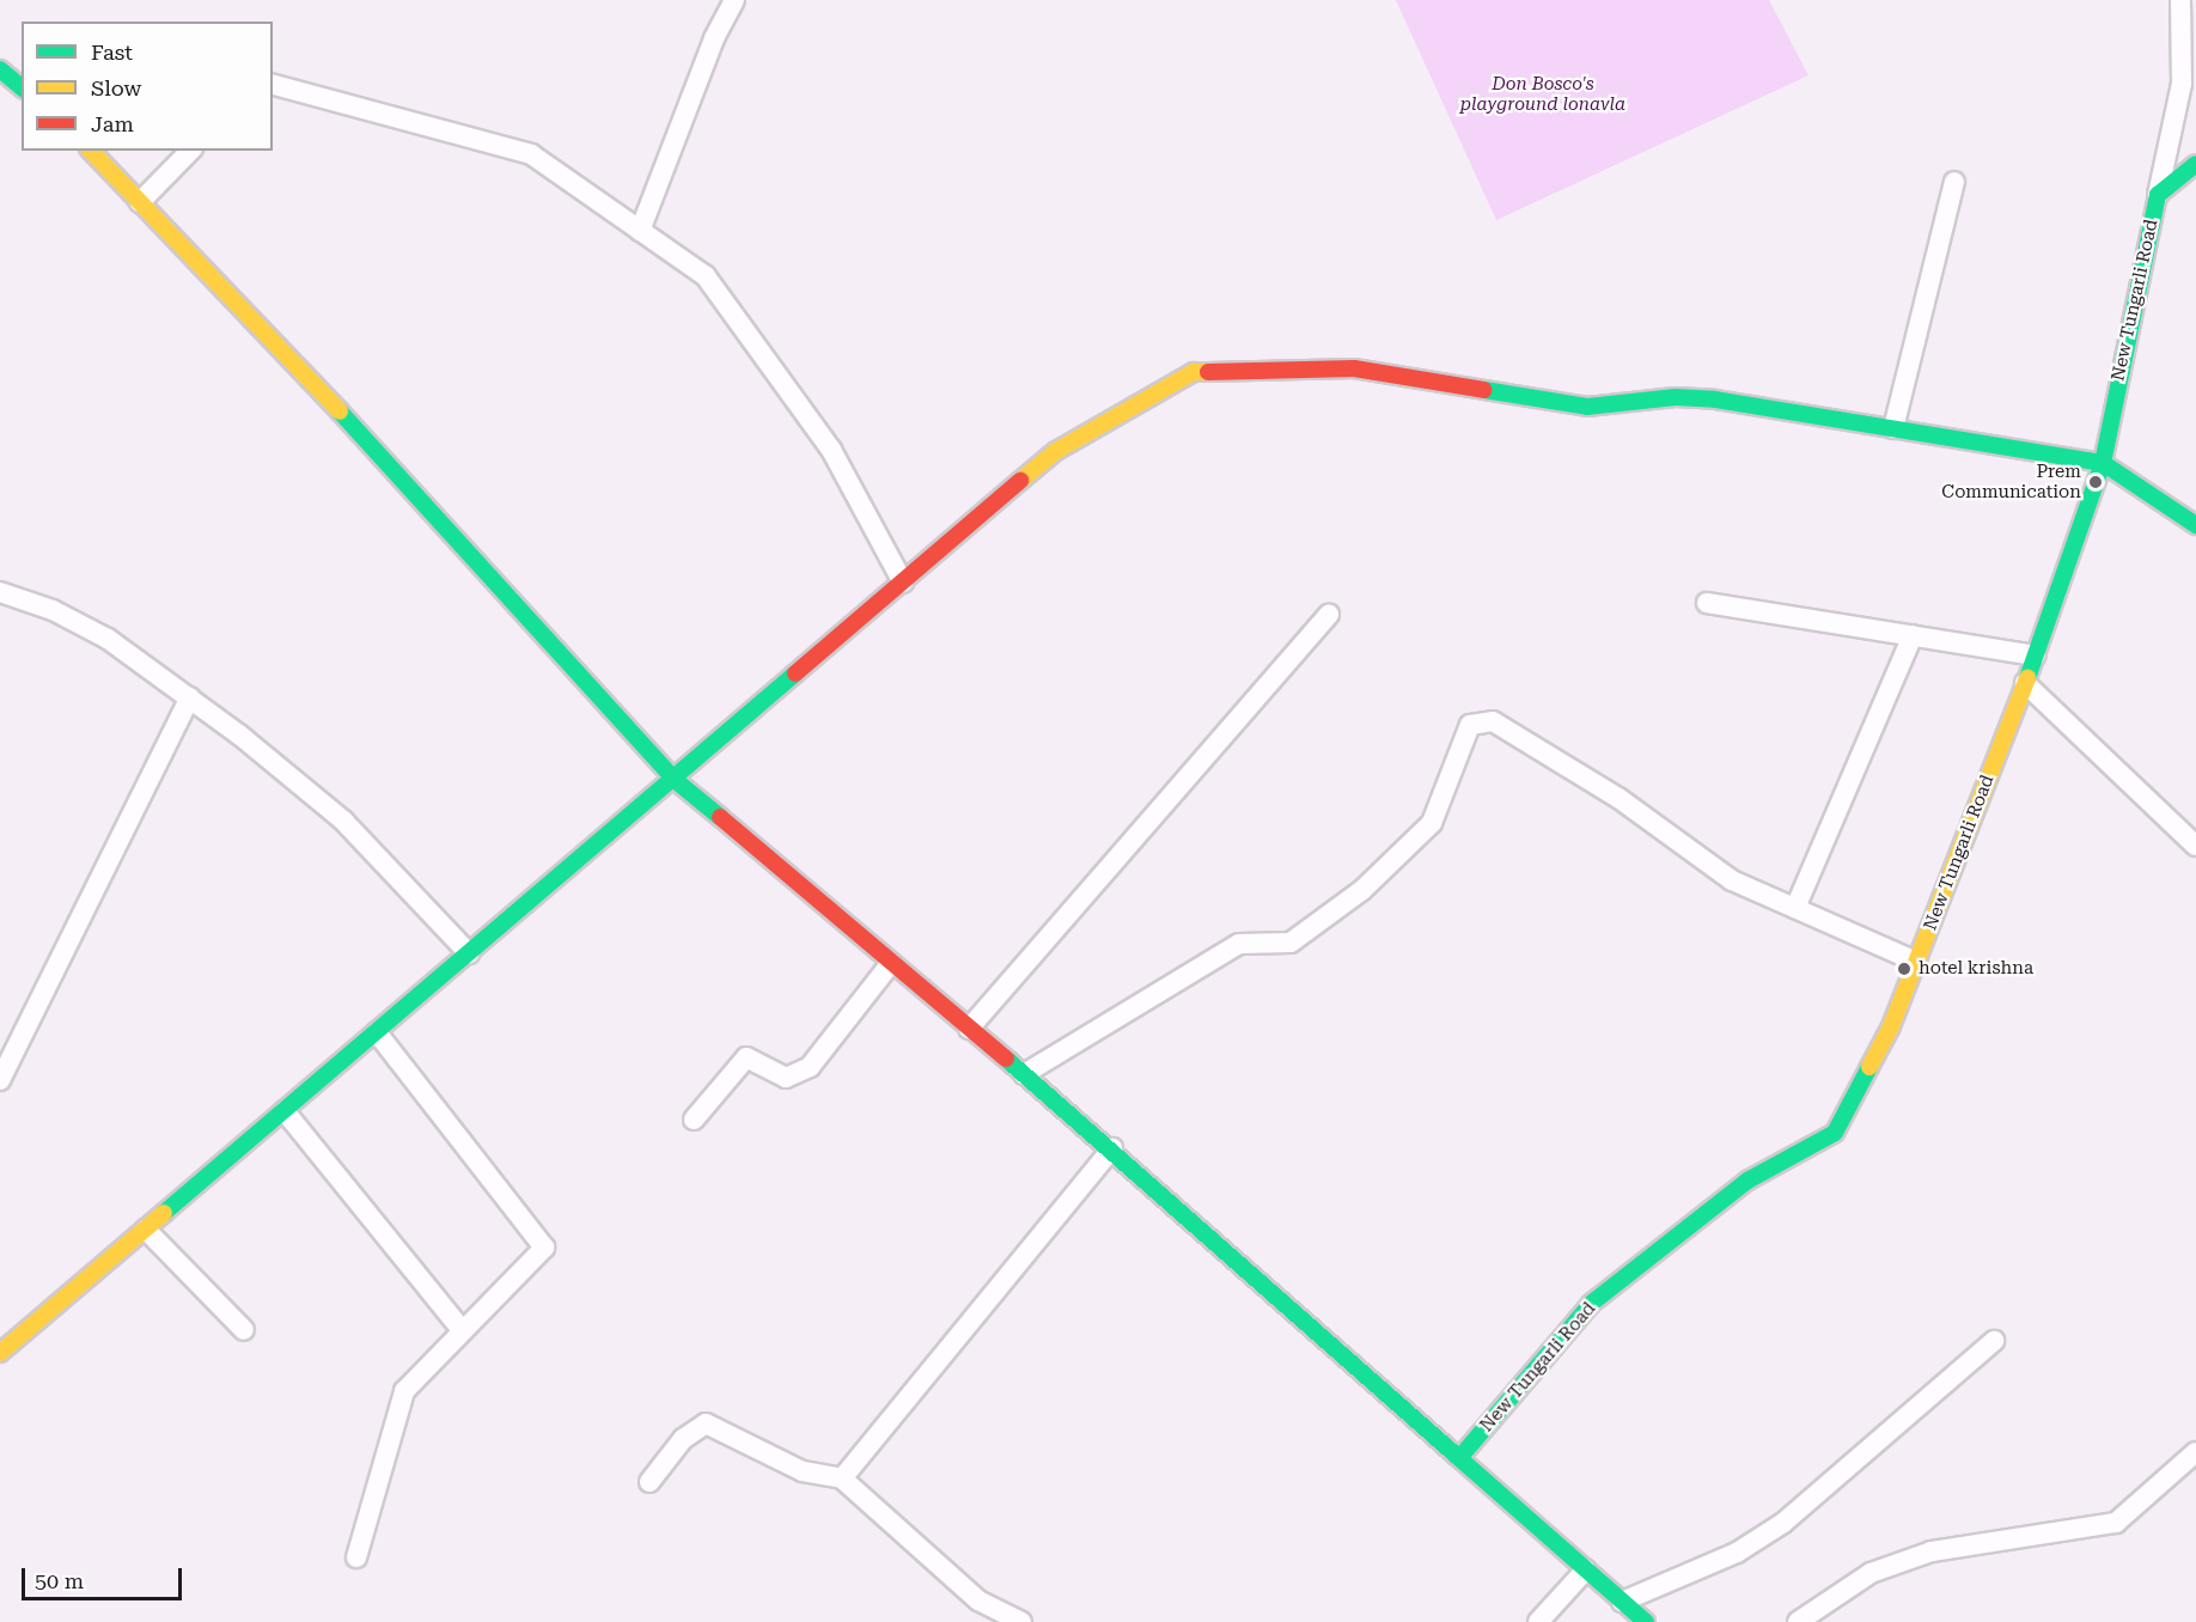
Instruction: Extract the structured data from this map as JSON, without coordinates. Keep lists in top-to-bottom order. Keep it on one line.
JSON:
{"streets":{"street":["New Tungarli Road"]},"parks":["Don Bosco's playground lonavla"],"places":["Prem Communication","hotel krishna"],"legend":["Fast","Slow","Jam"],"scale_bar":"50 m"}
